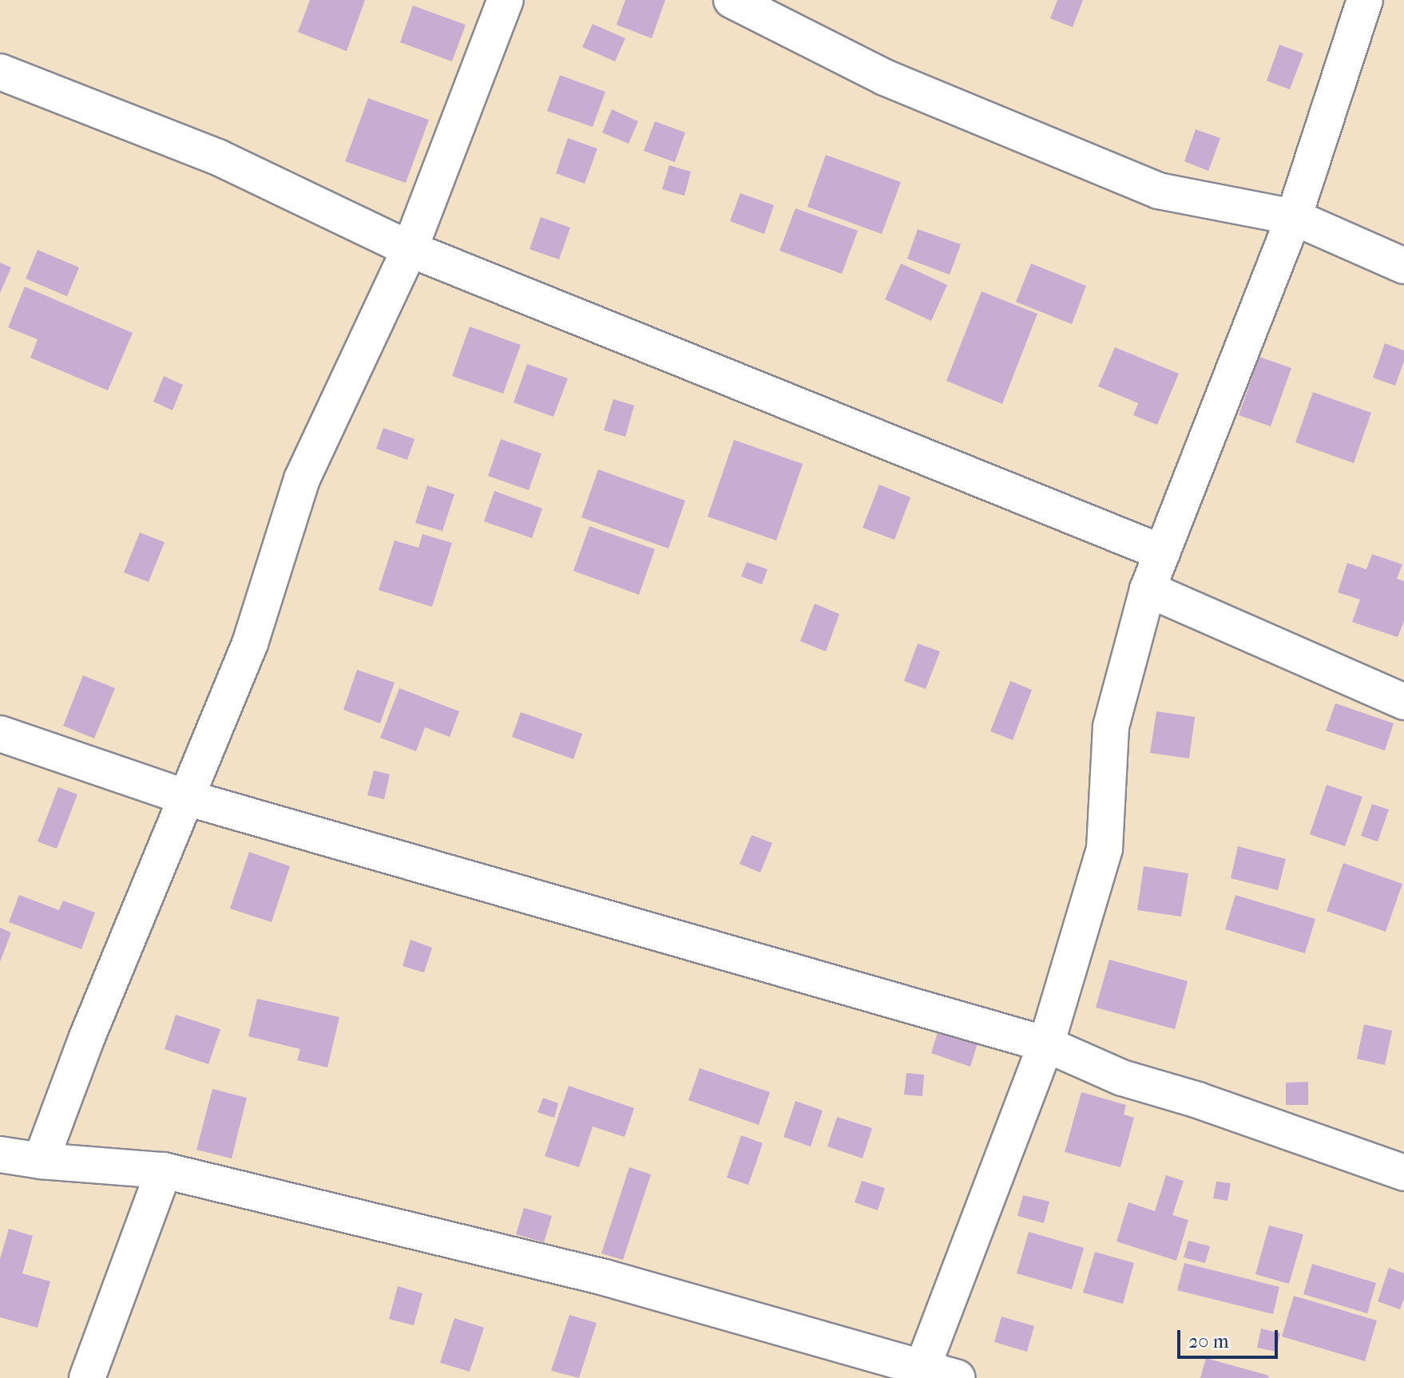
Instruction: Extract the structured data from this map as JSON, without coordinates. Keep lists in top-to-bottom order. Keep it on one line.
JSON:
{"scale_bar":"20 m"}
